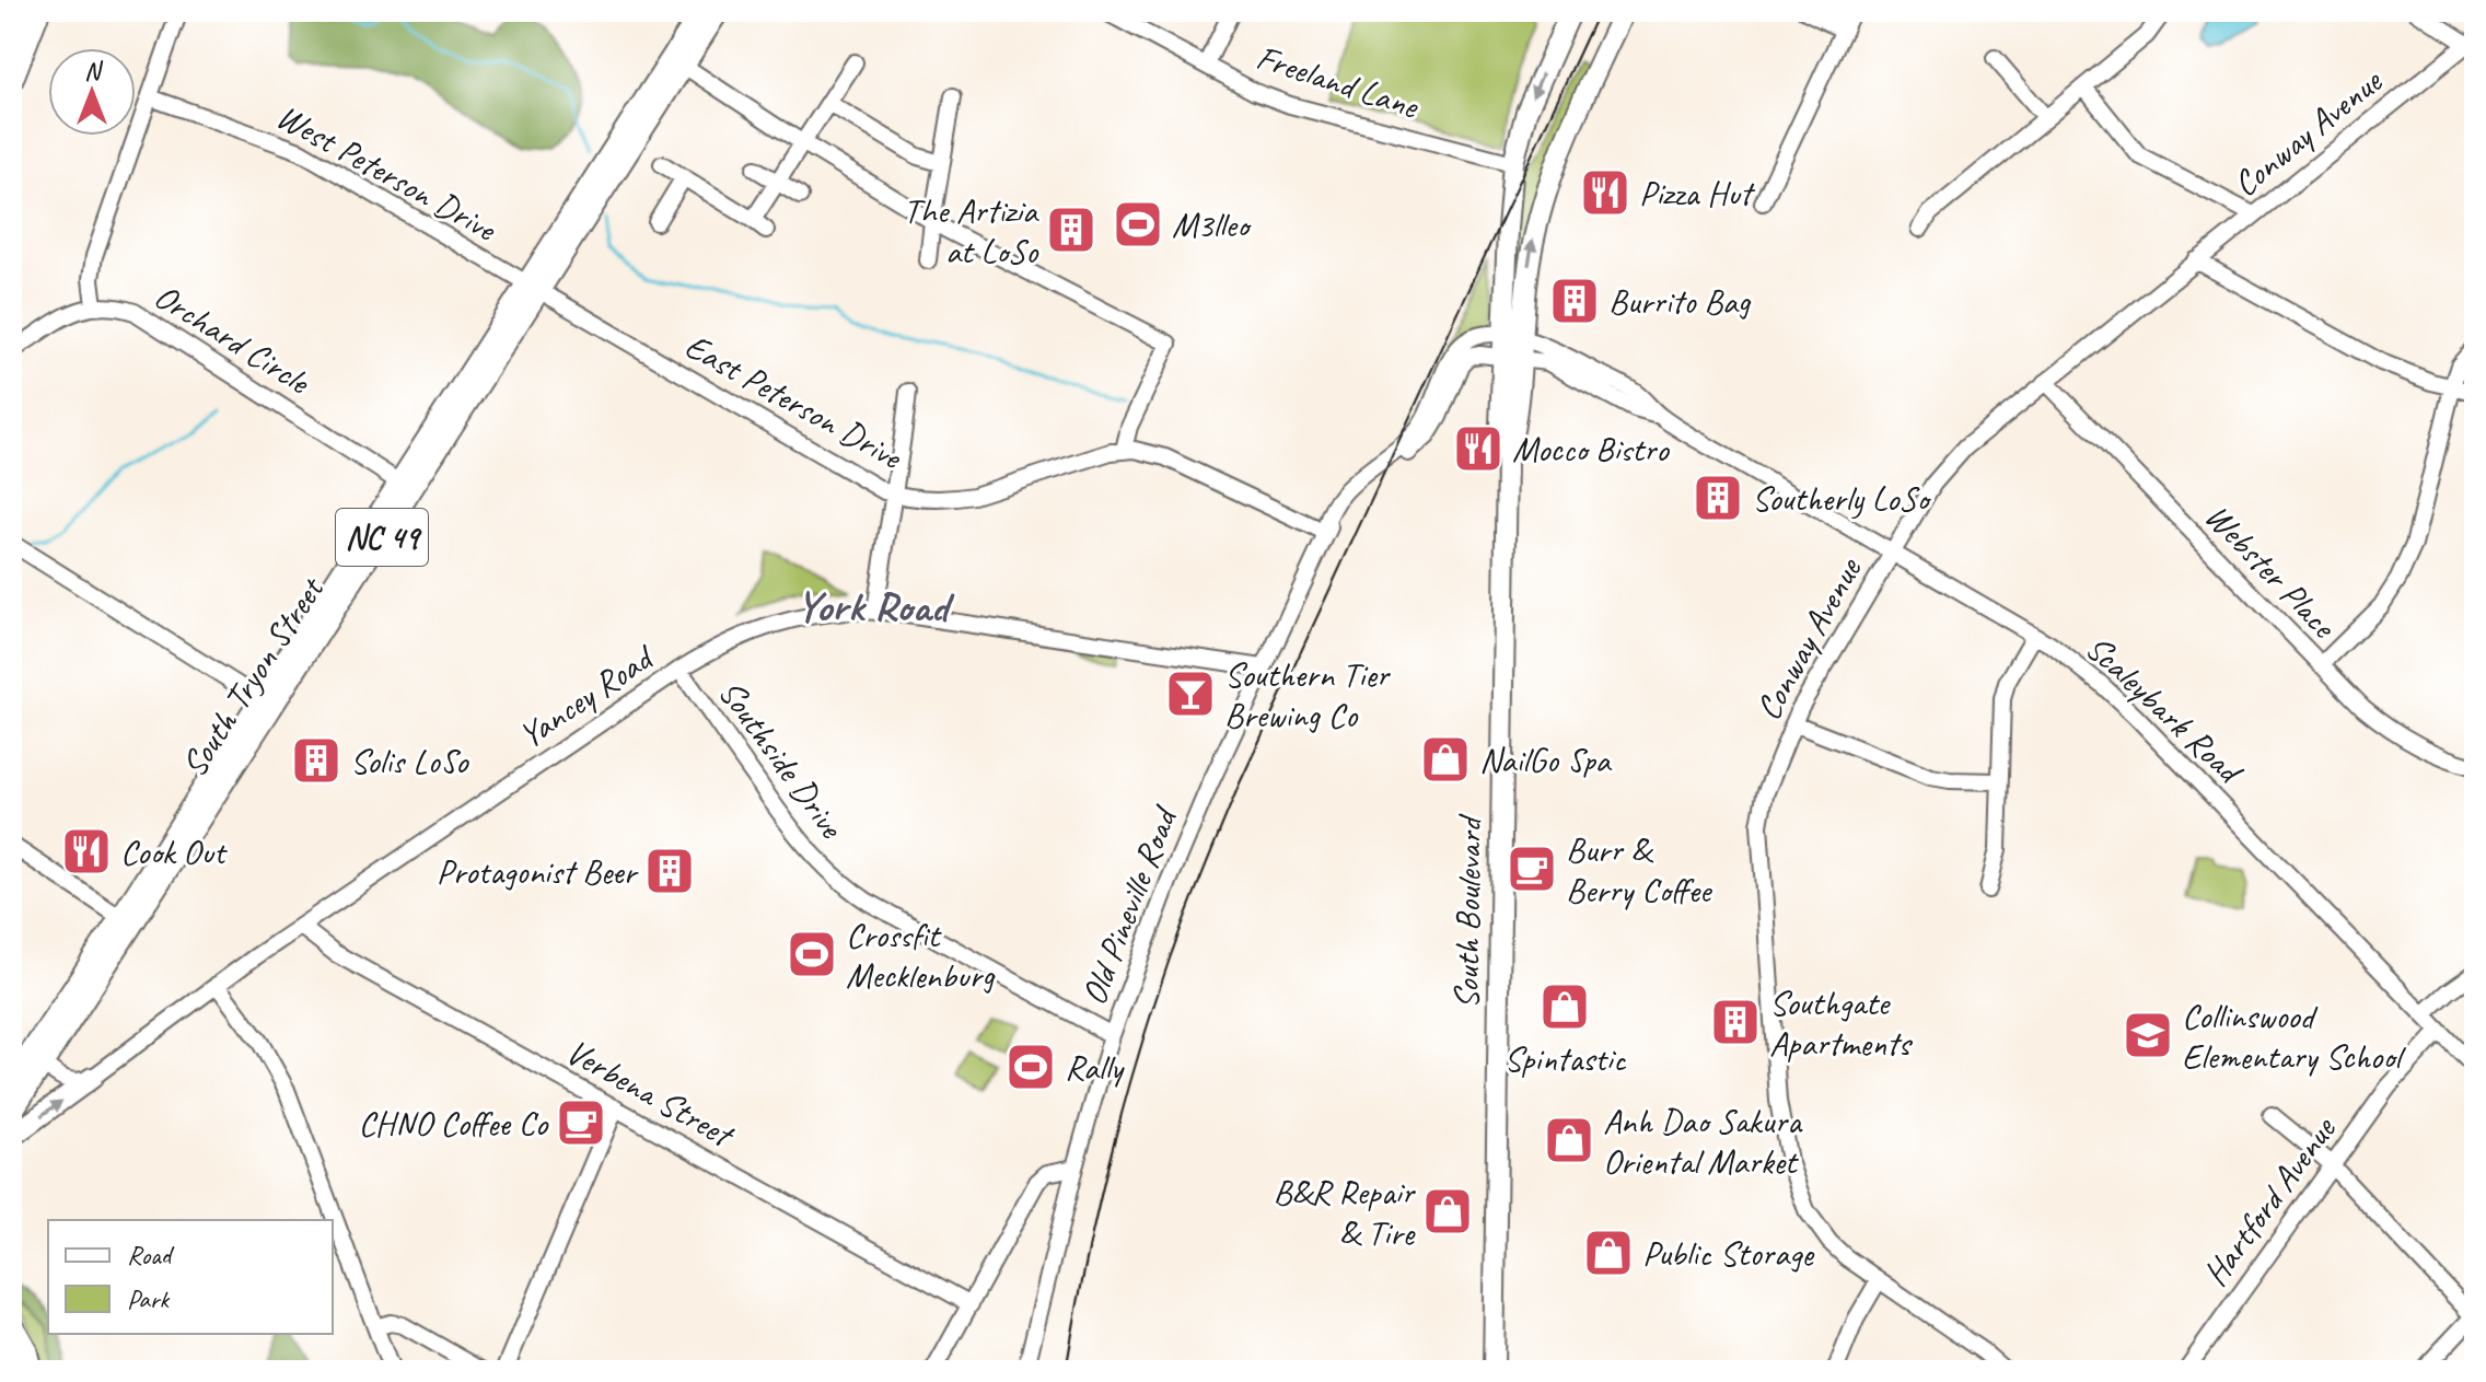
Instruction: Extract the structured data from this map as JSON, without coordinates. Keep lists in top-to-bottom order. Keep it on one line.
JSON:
{"streets":{"main road":["NC 49","South Tryon Street","South Boulevard"],"street":["Freeland Lane","Conway Avenue","West Peterson Drive","Orchard Circle","East Peterson Drive","Webster Place","Yancey Road","Scaleybark Road","Southside Drive","Old Pineville Road","Verbena Street","Hartford Avenue"]},"crossings":[["Freeland Lane","South Boulevard"],["Conway Avenue","Webster Place"],["Conway Avenue","Scaleybark Road"],["West Peterson Drive","East Peterson Drive"],["West Peterson Drive","South Tryon Street"],["Orchard Circle","South Tryon Street"],["East Peterson Drive","South Tryon Street"],["East Peterson Drive","Old Pineville Road"],["Yancey Road","Southside Drive"],["Yancey Road","Old Pineville Road"],["Yancey Road","Verbena Street"],["Scaleybark Road","Old Pineville Road"],["Scaleybark Road","South Boulevard"],["Scaleybark Road","Hartford Avenue"],["Southside Drive","Old Pineville Road"],["Old Pineville Road","South Boulevard"]],"districts":["York Road"],"places":{"restaurant":["Pizza Hut","Mocco Bistro","Cook Out"],"sports":["M3lleo","Crossfit Mecklenburg","Rally"],"building":["The Artizia at LoSo","Burrito Bag","Southerly LoSo","Solis LoSo","Protagonist Beer","Southgate Apartments"],"bar":["Southern Tier Brewing Co"],"shop":["NailGo Spa","Spintastic","Anh Dao Sakura Oriental Market","B&R Repair & Tire","Public Storage"],"cafe":["Burr & Berry Coffee","CHNO Coffee Co"],"school or university":["Collinswood Elementary School"]},"legend":["Road","Park"],"north":"top"}
